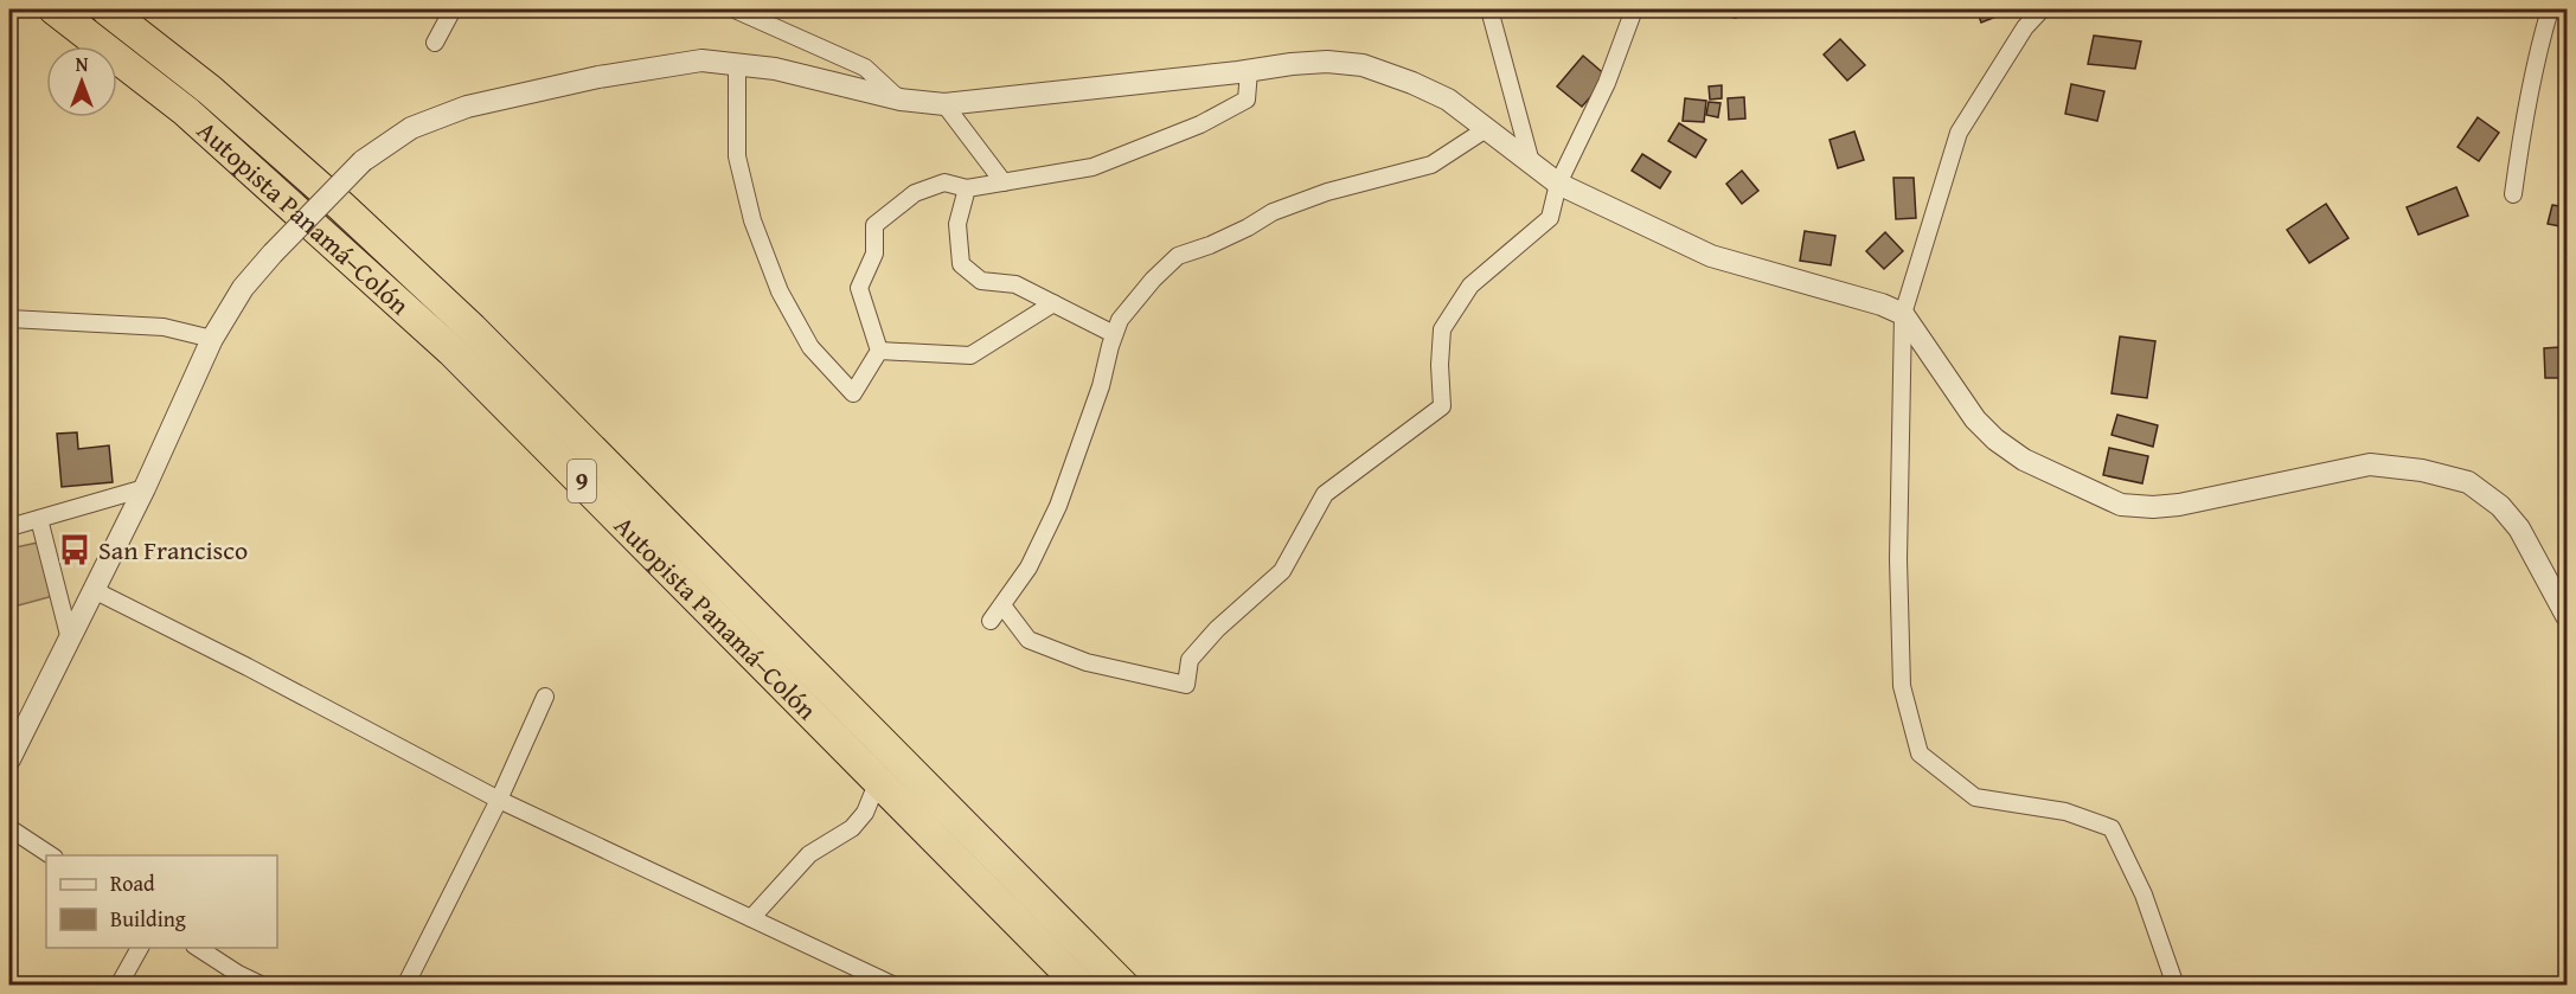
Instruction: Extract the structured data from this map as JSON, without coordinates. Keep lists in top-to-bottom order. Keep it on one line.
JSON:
{"streets":{"highway":["Autopista Panamá–Colón","9"]},"places":{"bus stop":["San Francisco"]},"legend":["Road","Building"],"north":"top"}
